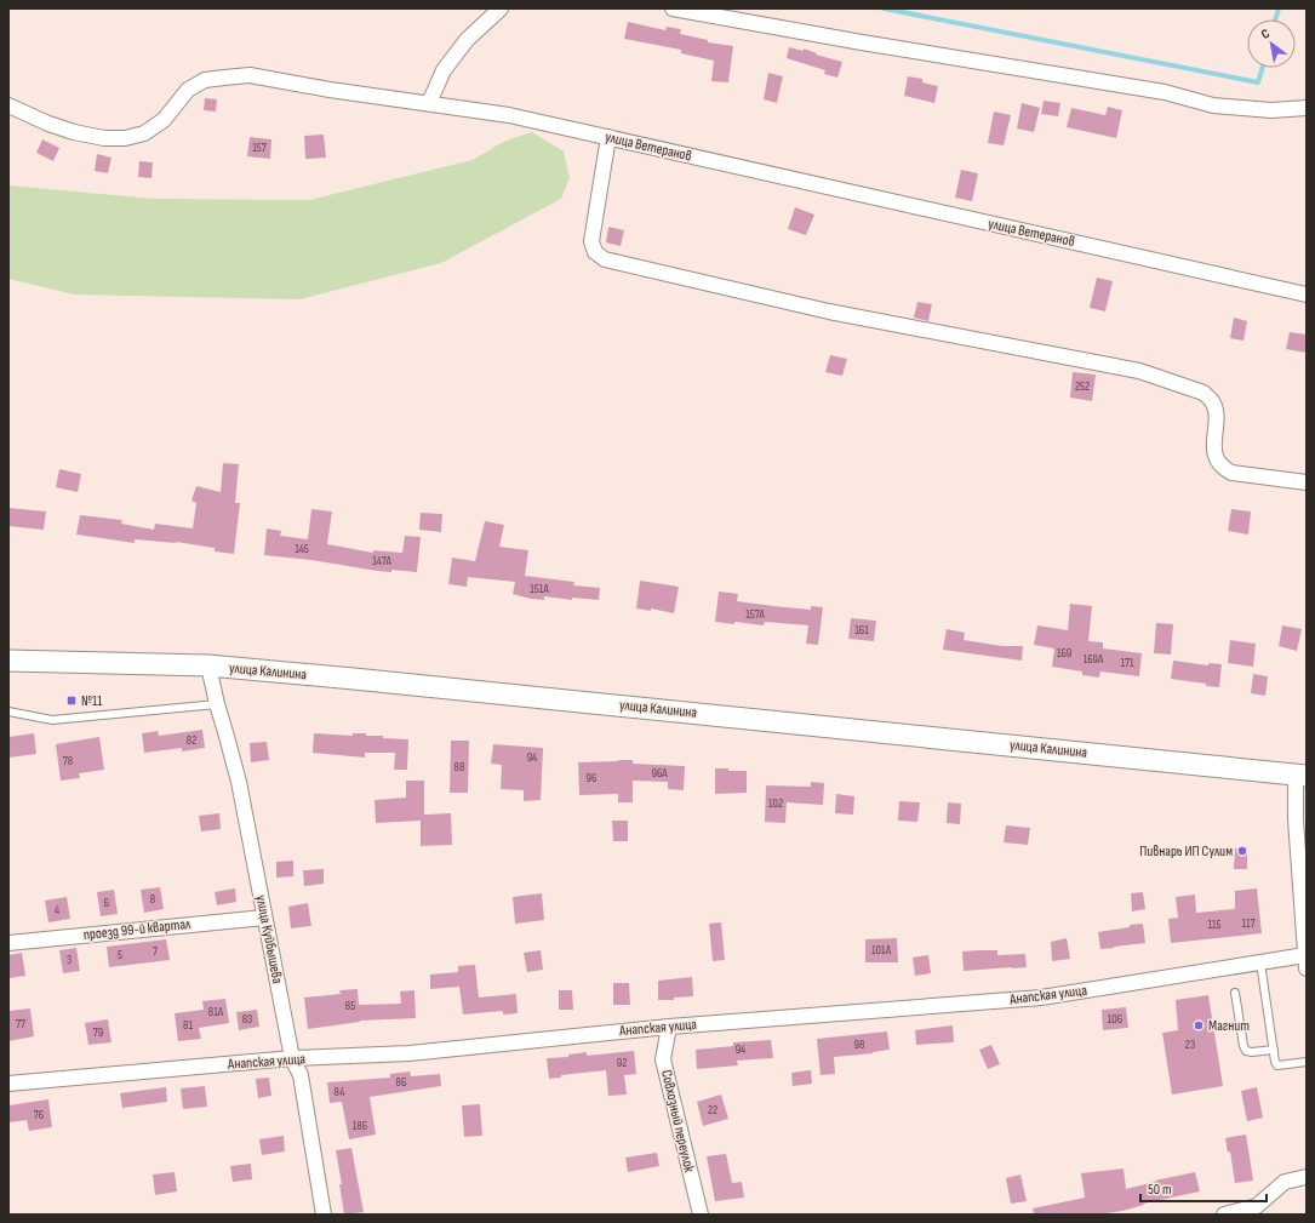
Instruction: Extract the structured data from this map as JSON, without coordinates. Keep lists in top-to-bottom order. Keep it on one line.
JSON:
{"streets":{"main road":["улица Калинина"],"street":["улица Ветеранов","проезд 99-й квартал","улица Куйбышева","Анапская улица","Совхозный переулок"]},"crossings":[["улица Калинина","улица Куйбышева"],["проезд 99-й квартал","улица Куйбышева"],["улица Куйбышева","Анапская улица"],["Анапская улица","Совхозный переулок"]],"places":{"transit":["№11"],"other":["Пивнарь ИП Сулим","Магнит"]},"house_numbers":["157","252","145","147А","151А","157А","161","169","169А","171","82","94","78","88","96А","96","102","8","6","4","117","115","101А","7","5","3","85","81А","83","106","77","81","79","98","23","94","92","86","84","22","76","18Б"],"scale_bar":"50 m","north":"top left"}
